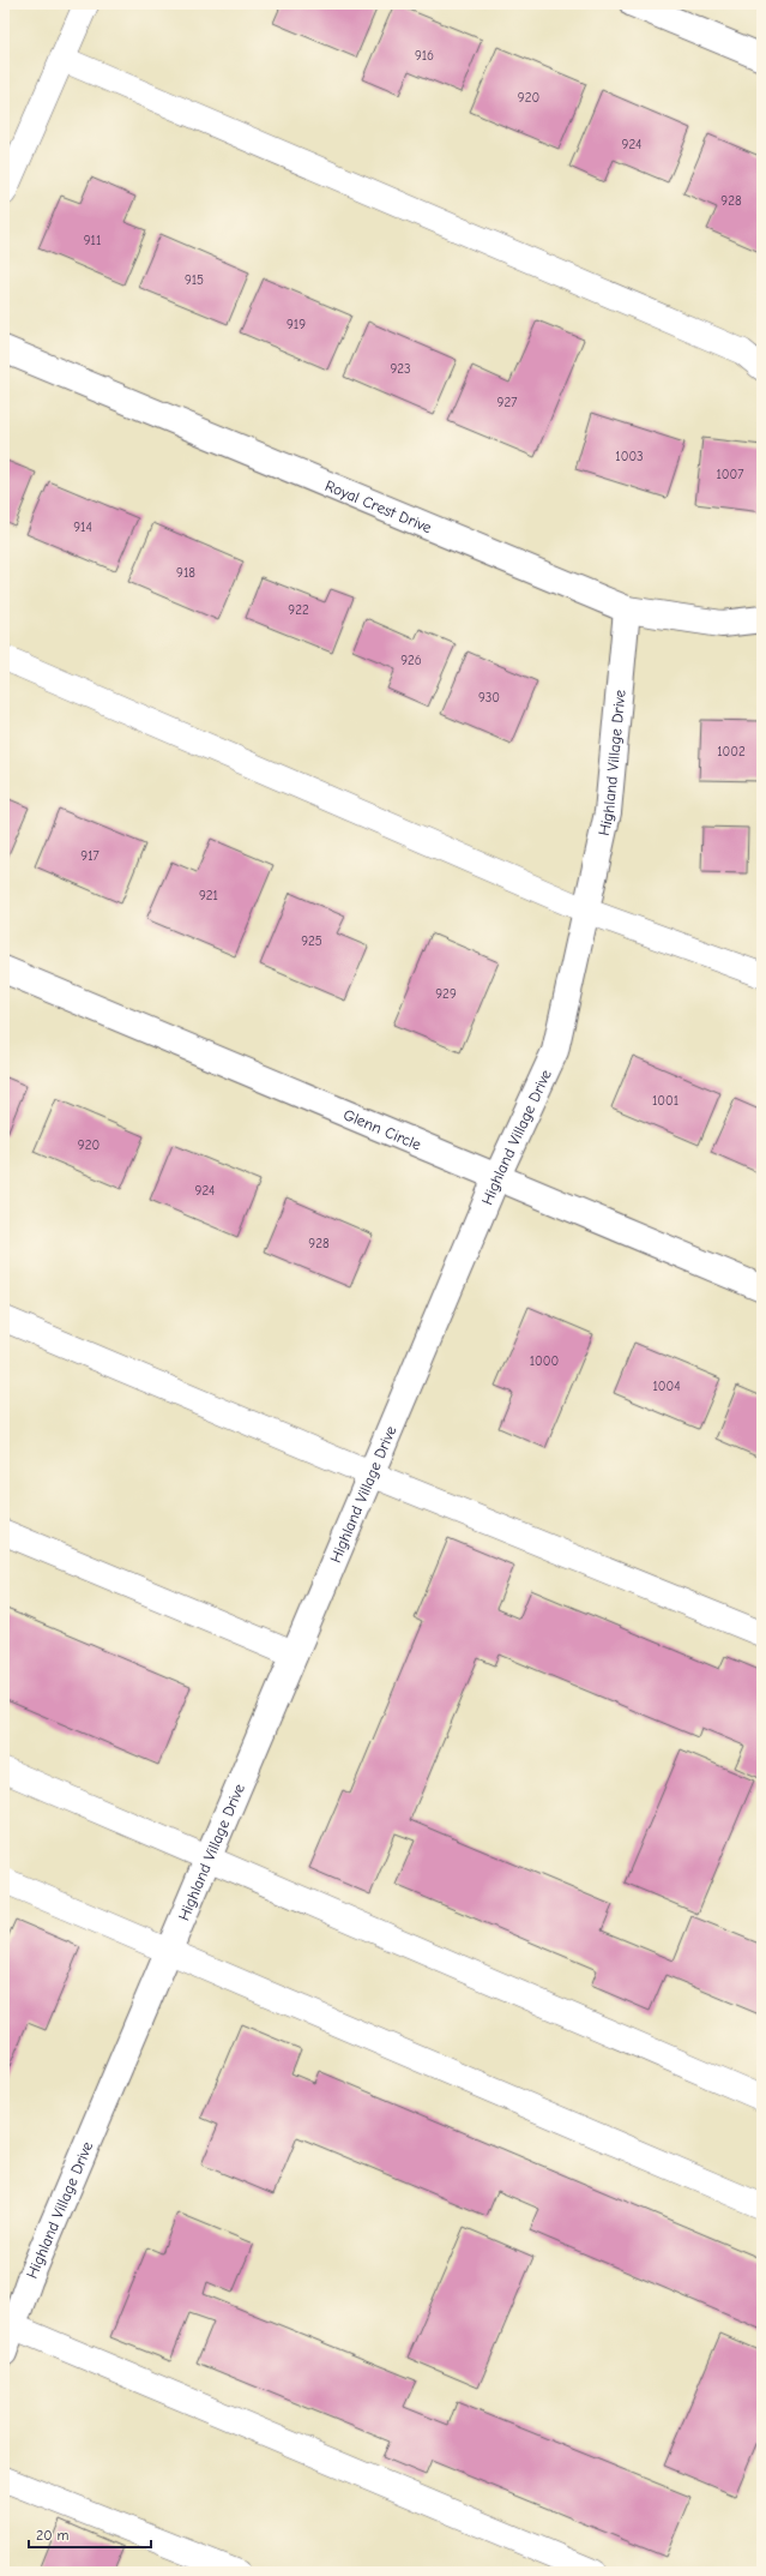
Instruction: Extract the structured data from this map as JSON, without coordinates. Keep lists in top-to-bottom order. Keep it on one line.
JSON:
{"streets":{"street":["Royal Crest Drive","Highland Village Drive","Glenn Circle"]},"crossings":[["Royal Crest Drive","Highland Village Drive"],["Highland Village Drive","Glenn Circle"]],"house_numbers":["916","920","924","928","911","915","919","923","927","1003","1007","914","918","922","926","930","1002","917","921","925","929","1001","920","924","928","1000","1004"],"scale_bar":"20 m"}
